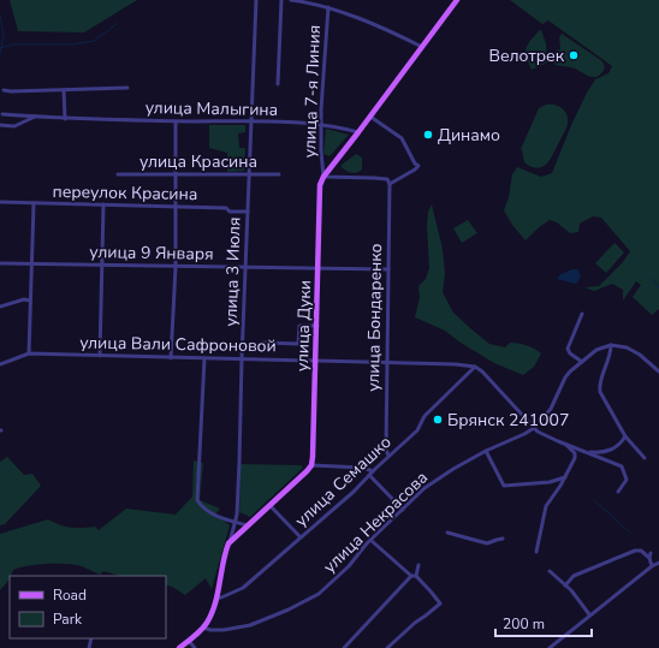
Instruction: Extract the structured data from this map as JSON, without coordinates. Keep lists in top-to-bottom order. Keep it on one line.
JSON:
{"streets":{"main road":["улица Дуки"],"street":["улица 7-я Линия","улица Малыгина","улица Красина","переулок Красина","улица 9 Января","улица 3 Июля","улица Бондаренко","улица Вали Сафроновой","улица Семашко","улица Некрасова"]},"crossings":[["улица 7-я Линия","улица Малыгина"],["улица 7-я Линия","улица Бондаренко"],["улица 7-я Линия","улица Дуки"],["улица Малыгина","улица 3 Июля"],["улица Малыгина","улица Дуки"],["улица Красина","улица 3 Июля"],["переулок Красина","улица 3 Июля"],["улица 9 Января","улица 3 Июля"],["улица 9 Января","улица Бондаренко"],["улица 9 Января","улица Дуки"],["улица 3 Июля","улица Вали Сафроновой"],["улица Бондаренко","улица Дуки"],["улица Бондаренко","улица Вали Сафроновой"],["улица Бондаренко","улица Семашко"],["улица Дуки","улица Вали Сафроновой"],["улица Вали Сафроновой","улица Семашко"]],"places":["Велотрек","Динамо","Брянск 241007"],"legend":["Road","Park"],"scale_bar":"200 m"}
